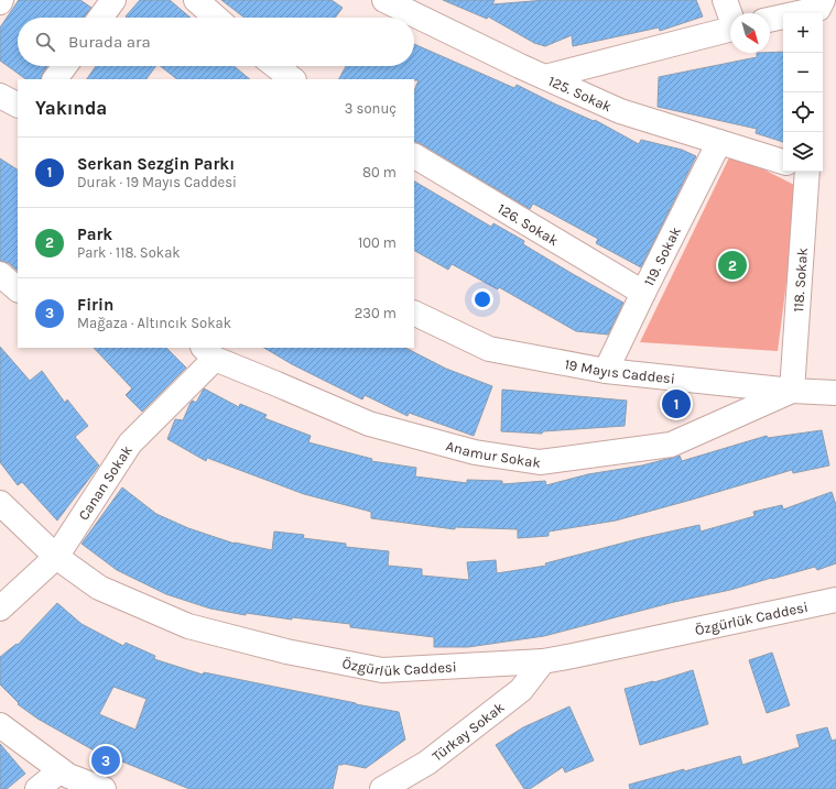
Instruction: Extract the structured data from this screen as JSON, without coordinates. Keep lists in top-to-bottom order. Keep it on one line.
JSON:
{"streets":{"street":["125. Sokak","126. Sokak","119. Sokak","118. Sokak","19 Mayıs Caddesi","Anamur Sokak","Canan Sokak","Özgürlük Caddesi","Türkay Sokak"]},"crossings":[["125. Sokak","119. Sokak"],["126. Sokak","119. Sokak"],["119. Sokak","19 Mayıs Caddesi"],["118. Sokak","19 Mayıs Caddesi"],["118. Sokak","Anamur Sokak"],["19 Mayıs Caddesi","Anamur Sokak"],["Anamur Sokak","Canan Sokak"],["Canan Sokak","Özgürlük Caddesi"],["Özgürlük Caddesi","Türkay Sokak"]],"north":"bottom right","page":{"map_buttons":["+","−"],"search":"Burada ara","heading":["Yakında","3 sonuç"],"list":[{"mark":"1","name":"Serkan Sezgin Parkı","note":"Durak · 19 Mayıs Caddesi","value":"80 m"},{"mark":"2","name":"Park","note":"Park · 118. Sokak","value":"100 m"},{"mark":"3","name":"Firin","note":"Mağaza · Altıncık Sokak","value":"230 m"}],"pins":["2","1","3"]}}
